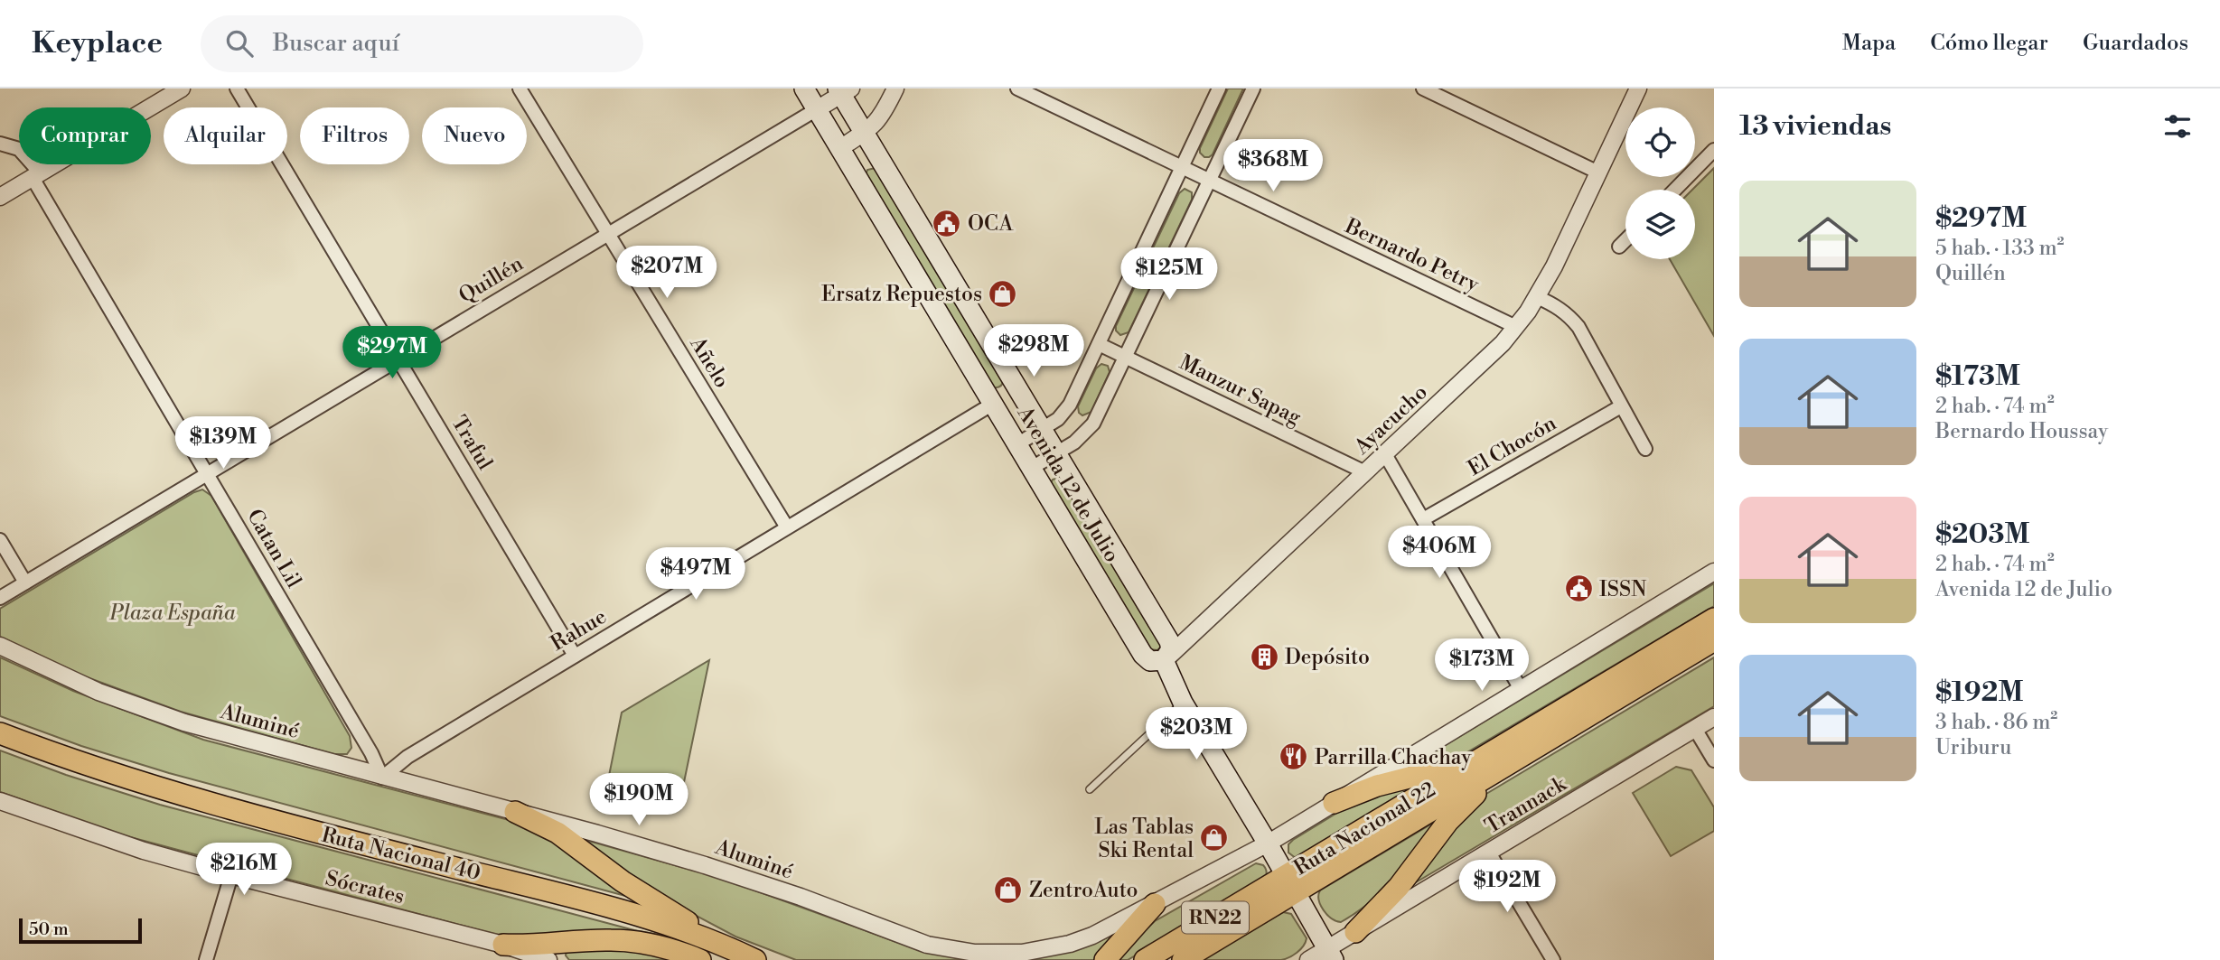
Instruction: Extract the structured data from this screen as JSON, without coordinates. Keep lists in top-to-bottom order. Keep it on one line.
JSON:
{"streets":{"main road":["Avenida 12 de Julio","Ruta Nacional 22","Ruta Nacional 40","RN22"],"street":["Bernardo Petry","Quillén","Añelo","Manzur Sapag","Ayacucho","Traful","El Chocón","Catan Lil","Rahue","Aluminé","Trannack","Sócrates"]},"crossings":[["Bernardo Petry","Ayacucho"],["Quillén","Añelo"],["Quillén","Traful"],["Quillén","Avenida 12 de Julio"],["Quillén","Catan Lil"],["Añelo","Rahue"],["Manzur Sapag","Ayacucho"],["Ayacucho","Avenida 12 de Julio"],["Traful","Rahue"],["Avenida 12 de Julio","Rahue"],["Avenida 12 de Julio","Aluminé"],["Avenida 12 de Julio","Trannack"],["Avenida 12 de Julio","Ruta Nacional 22"],["Catan Lil","Rahue"],["Catan Lil","Aluminé"],["Rahue","Aluminé"]],"parks":["Plaza España"],"places":{"public building":["OCA","ISSN"],"shop":["Ersatz Repuestos","Las Tablas Ski Rental","ZentroAuto"],"building":["Depósito"],"restaurant":["Parrilla Chachay"]},"scale_bar":"50 m","page":{"header":"Keyplace","search":"Buscar aquí","nav":["Mapa","Cómo llegar","Guardados"],"heading":"13 viviendas","chip":["Comprar","Alquilar","Filtros","Nuevo"],"price":["$368M","$207M","$125M","$298M","$297M","$139M","$406M","$497M","$173M","$203M","$190M","$216M","$192M"],"list":[{"name":"$297M","note":"5 hab. · 133 m² · Quillén"},{"name":"$173M","note":"2 hab. · 74 m² · Bernardo Houssay"},{"name":"$203M","note":"2 hab. · 74 m² · Avenida 12 de Julio"},{"name":"$192M","note":"3 hab. · 86 m² · Uriburu"}],"scale":"50 m"}}
